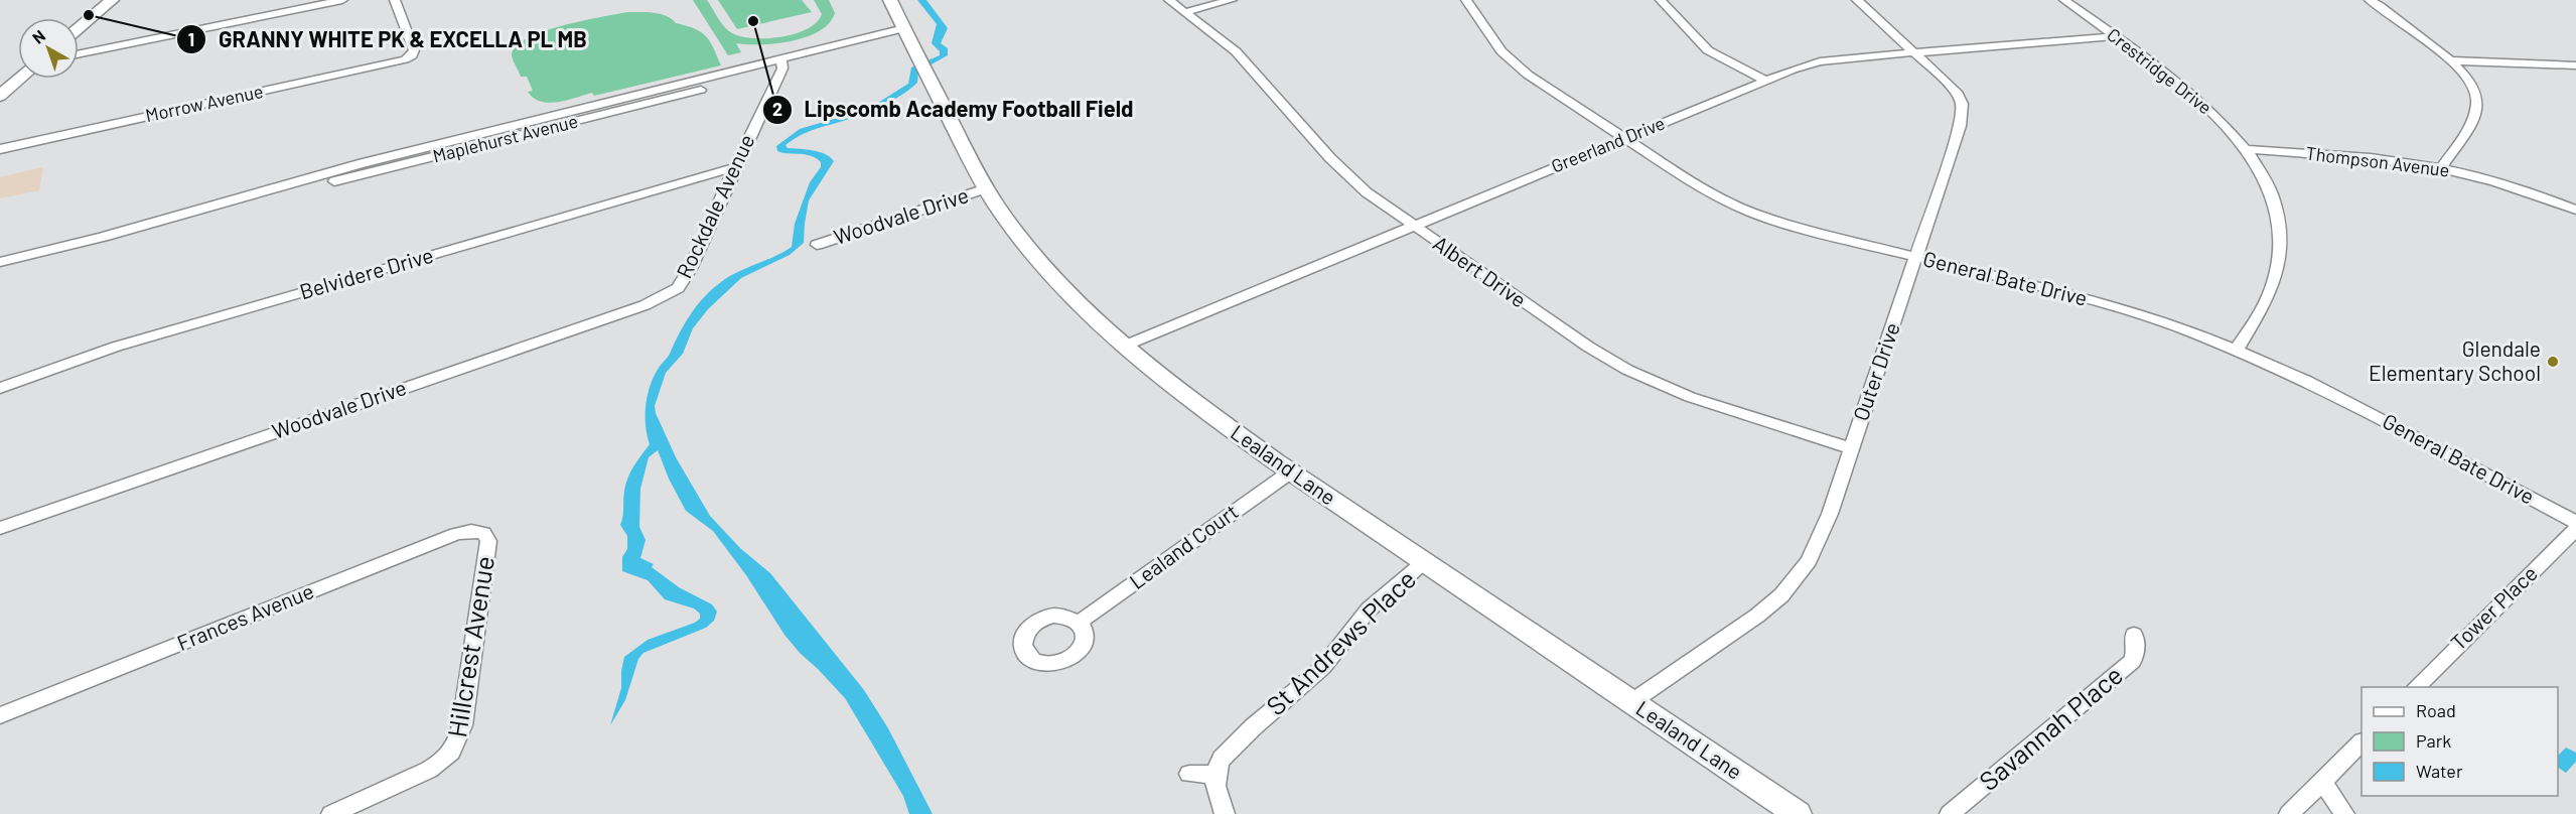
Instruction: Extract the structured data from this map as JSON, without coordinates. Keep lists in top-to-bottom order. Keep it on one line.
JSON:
{"streets":{"street":["Crestridge Drive","Morrow Avenue","Maplehurst Avenue","Greerland Drive","Thompson Avenue","Rockdale Avenue","Woodvale Drive","Albert Drive","Belvidere Drive","General Bate Drive","Outer Drive","Lealand Lane","Lealand Court","Tower Place","Frances Avenue","St Andrews Place","Hillcrest Avenue","Savannah Place"]},"crossings":[["Crestridge Drive","Greerland Drive"],["Crestridge Drive","Thompson Avenue"],["Crestridge Drive","General Bate Drive"],["Maplehurst Avenue","Rockdale Avenue"],["Maplehurst Avenue","Lealand Lane"],["Greerland Drive","Albert Drive"],["Greerland Drive","General Bate Drive"],["Greerland Drive","Outer Drive"],["Greerland Drive","Lealand Lane"],["Rockdale Avenue","Woodvale Drive"],["Rockdale Avenue","Belvidere Drive"],["Woodvale Drive","Lealand Lane"],["Albert Drive","Outer Drive"],["General Bate Drive","Outer Drive"],["Outer Drive","Lealand Lane"],["Lealand Lane","Lealand Court"],["Lealand Lane","St Andrews Place"],["Frances Avenue","Hillcrest Avenue"]],"places":["GRANNY WHITE PK & EXCELLA PL MB","Lipscomb Academy Football Field","Glendale Elementary School"],"legend":["Road","Park","Water"],"north":"top left"}
